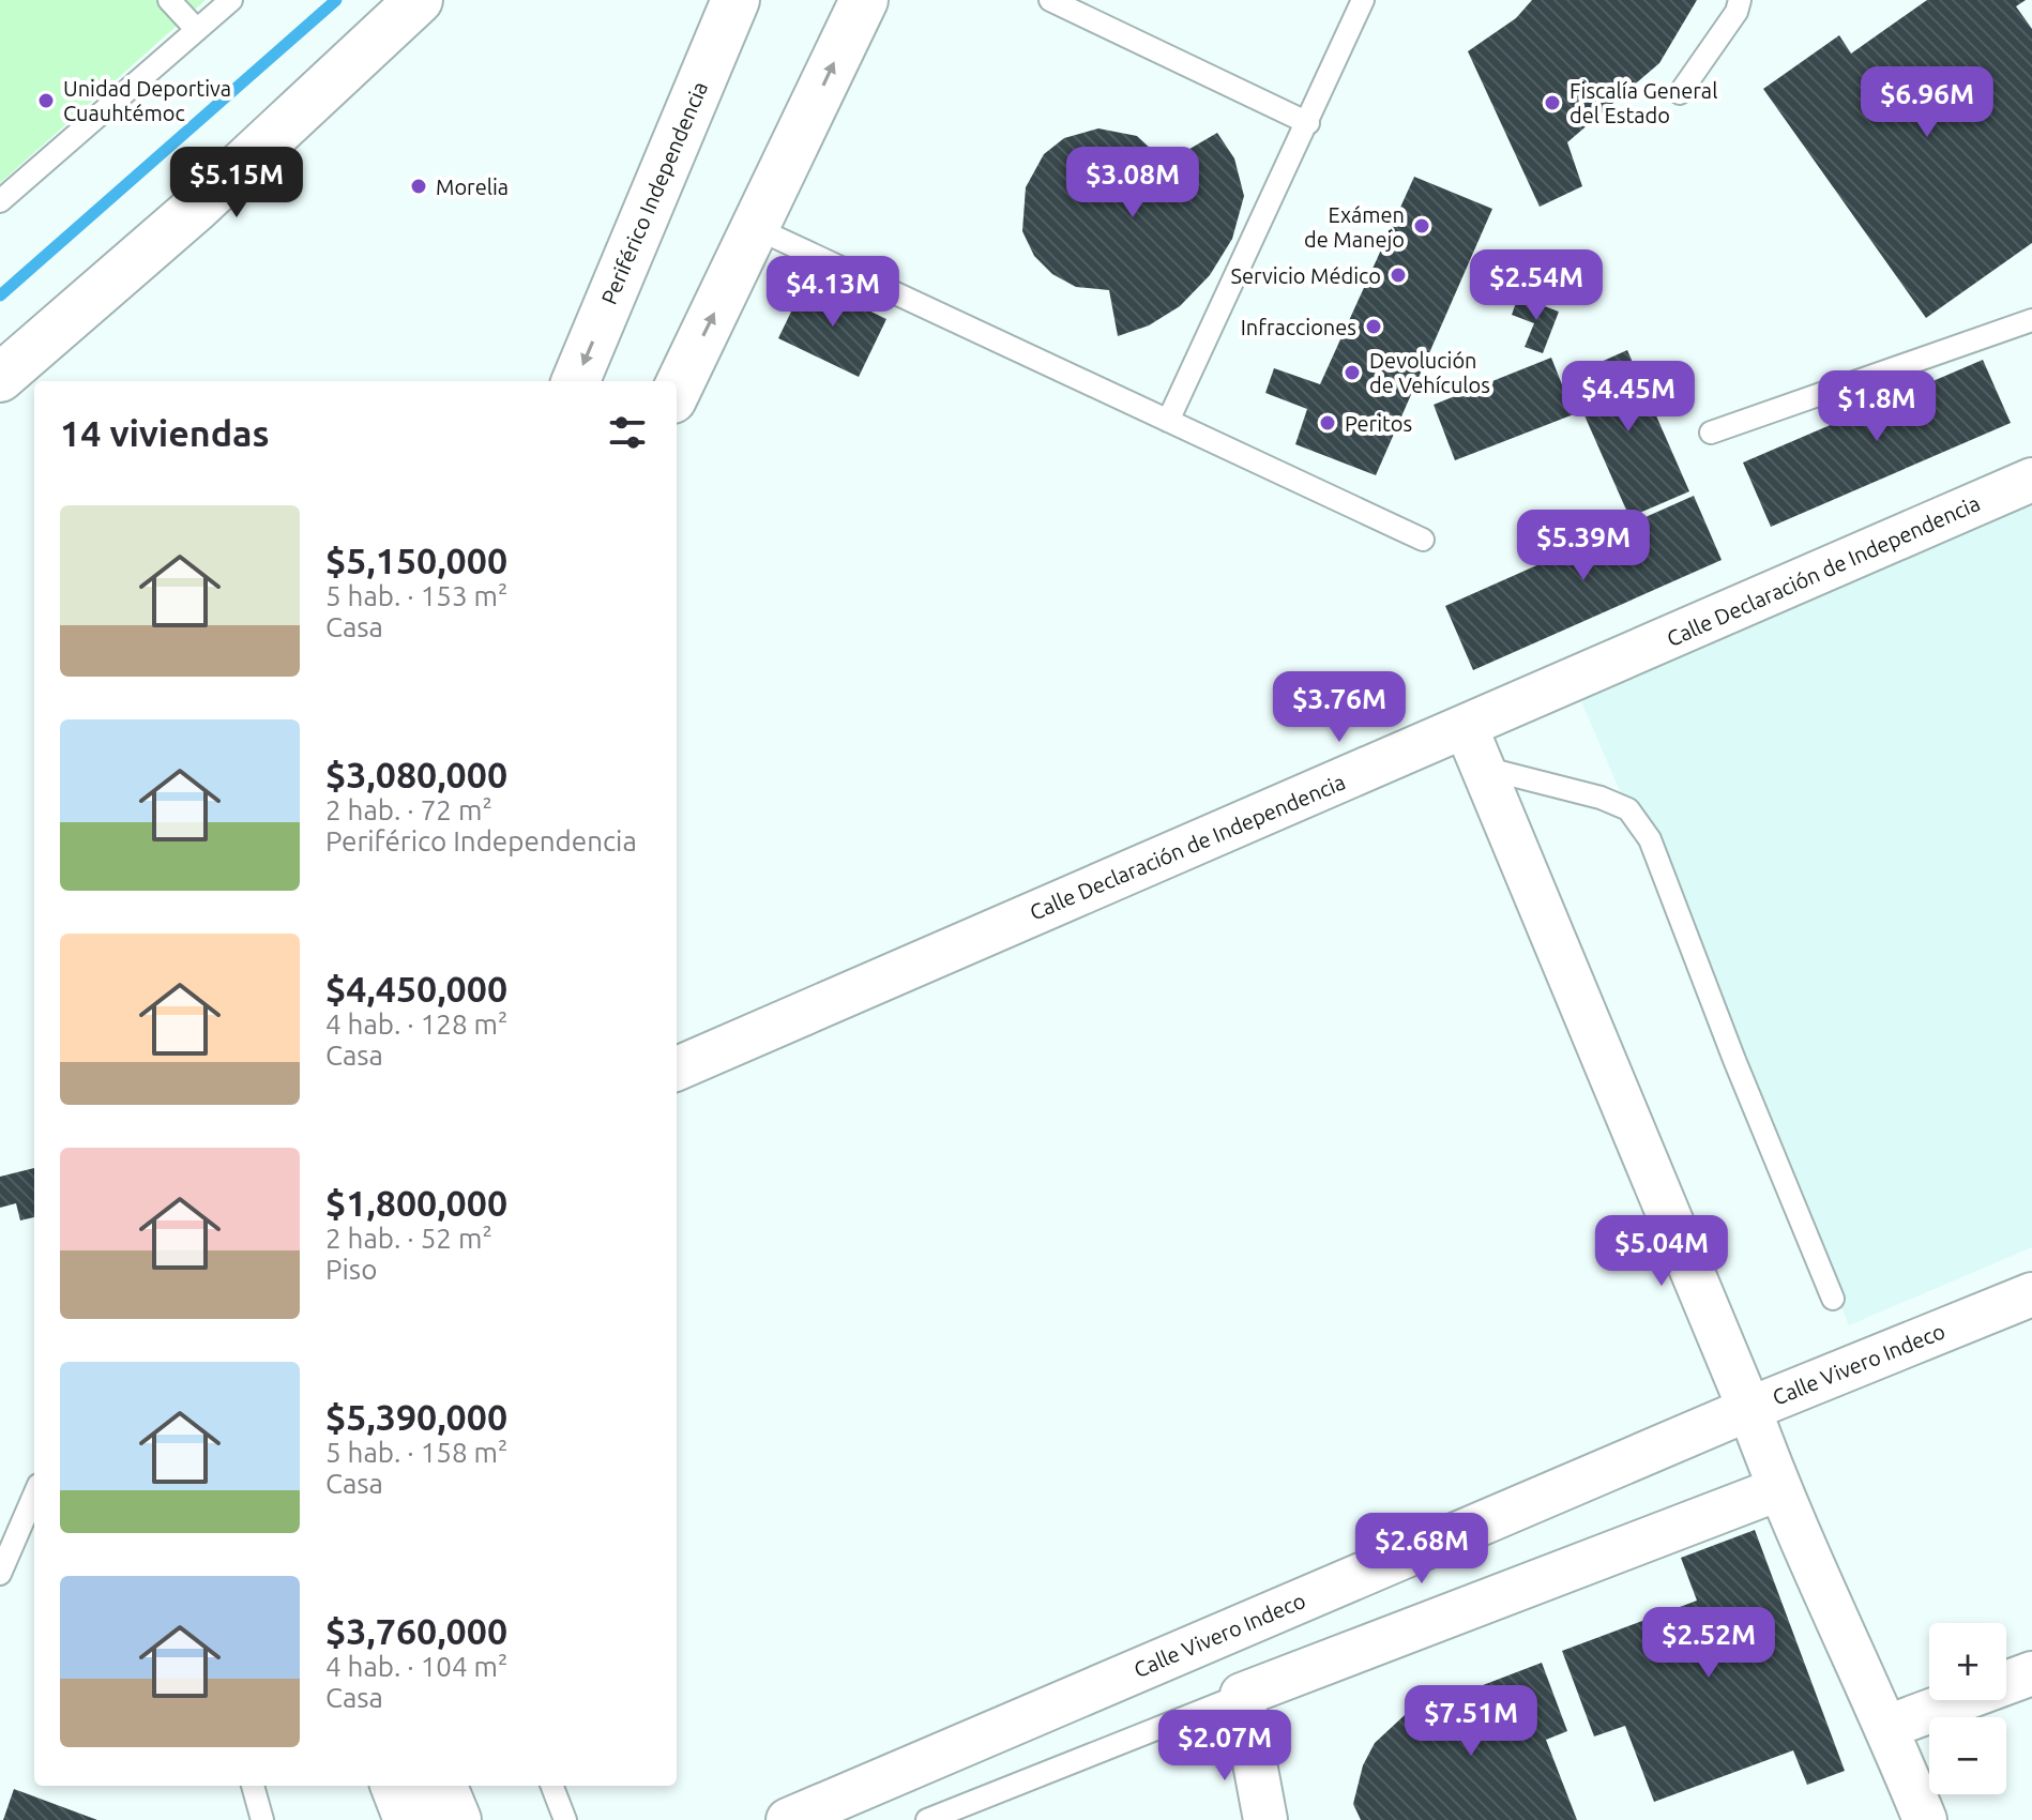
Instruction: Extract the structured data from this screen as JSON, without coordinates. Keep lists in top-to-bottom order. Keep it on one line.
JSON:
{"streets":{"main road":["Periférico Independencia"],"street":["Calle Declaración de Independencia","Calle Vivero Indeco"]},"places":["Unidad Deportiva Cuauhtémoc","Fiscalía General del Estado","Morelia","Exámen de Manejo","Servicio Médico","Infracciones","Devolución de Vehículos","Peritos"],"page":{"price":["$6.96M","$5.15M","$3.08M","$2.54M","$4.13M","$4.45M","$1.8M","$5.39M","$3.76M","$5.04M","$2.68M","$2.52M","$7.51M","$2.07M"],"heading":"14 viviendas","list":[{"name":"$5,150,000","note":"5 hab. · 153 m² · Casa"},{"name":"$3,080,000","note":"2 hab. · 72 m² · Periférico Independencia"},{"name":"$4,450,000","note":"4 hab. · 128 m² · Casa"},{"name":"$1,800,000","note":"2 hab. · 52 m² · Piso"},{"name":"$5,390,000","note":"5 hab. · 158 m² · Casa"},{"name":"$3,760,000","note":"4 hab. · 104 m² · Casa"}],"map_buttons":["+","−"]}}
